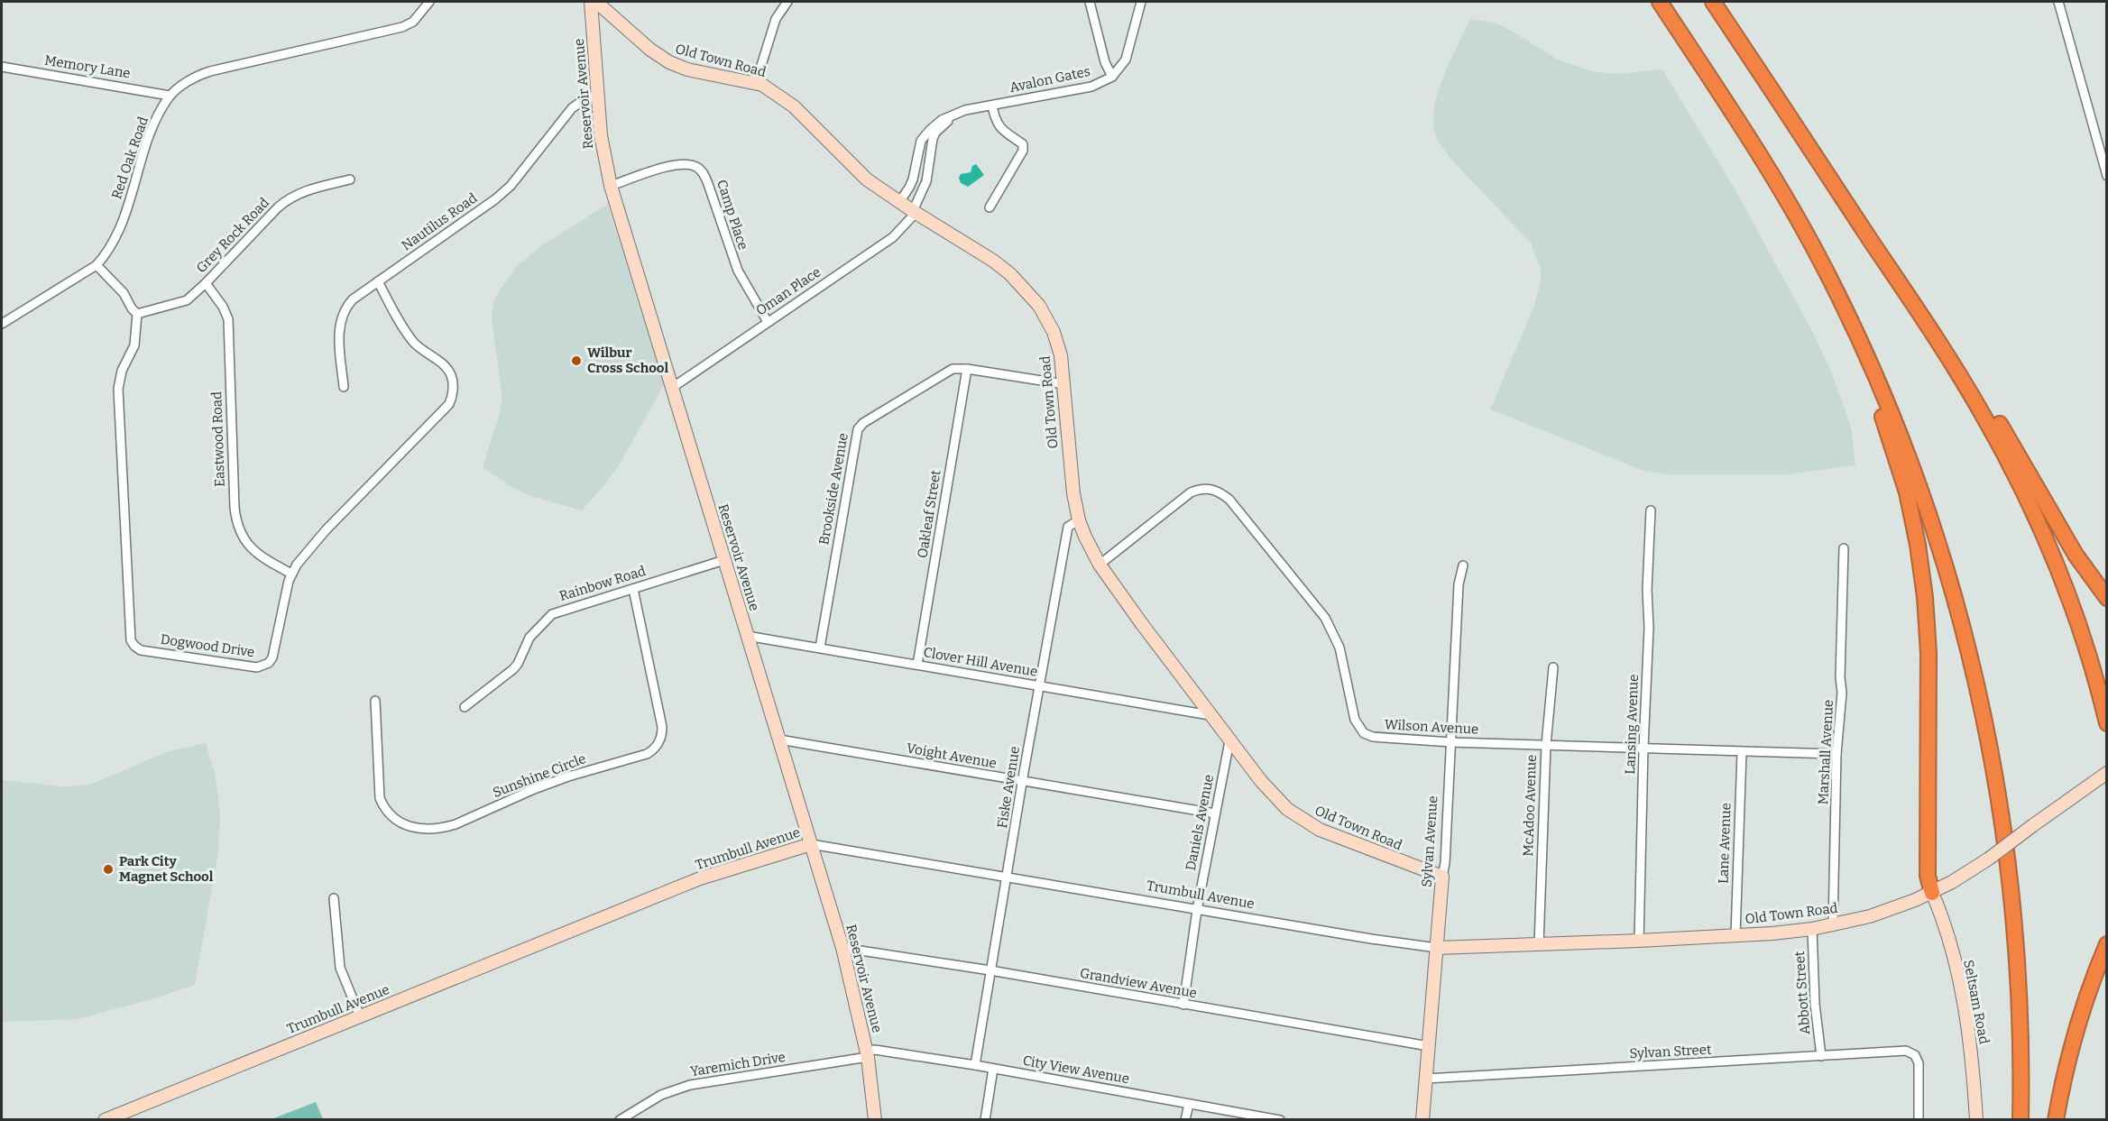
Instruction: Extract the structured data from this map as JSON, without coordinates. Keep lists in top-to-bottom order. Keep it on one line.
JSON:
{"streets":{"main road":["Old Town Road","Reservoir Avenue","Sylvan Avenue","Trumbull Avenue","Seltsam Road"],"street":["Memory Lane","Avalon Gates","Red Oak Road","Camp Place","Nautilus Road","Grey Rock Road","Oman Place","Eastwood Road","Brookside Avenue","Oakleaf Street","Rainbow Road","Dogwood Drive","Clover Hill Avenue","Lansing Avenue","Wilson Avenue","Marshall Avenue","Voight Avenue","Sunshine Circle","Fiske Avenue","McAdoo Avenue","Daniels Avenue","Lane Avenue","Grandview Avenue","Abbott Street","Sylvan Street","Yaremich Drive","City View Avenue"]},"crossings":[["Old Town Road","Avalon Gates"],["Old Town Road","Oman Place"],["Old Town Road","Brookside Avenue"],["Old Town Road","Clover Hill Avenue"],["Old Town Road","Lansing Avenue"],["Old Town Road","Wilson Avenue"],["Old Town Road","Marshall Avenue"],["Old Town Road","Fiske Avenue"],["Old Town Road","McAdoo Avenue"],["Old Town Road","Daniels Avenue"],["Old Town Road","Sylvan Avenue"],["Old Town Road","Lane Avenue"],["Old Town Road","Trumbull Avenue"],["Old Town Road","Abbott Street"],["Old Town Road","Seltsam Road"],["Memory Lane","Red Oak Road"],["Avalon Gates","Oman Place"],["Reservoir Avenue","Camp Place"],["Reservoir Avenue","Nautilus Road"],["Reservoir Avenue","Oman Place"],["Reservoir Avenue","Rainbow Road"],["Reservoir Avenue","Clover Hill Avenue"],["Reservoir Avenue","Voight Avenue"],["Reservoir Avenue","Trumbull Avenue"],["Reservoir Avenue","Grandview Avenue"],["Reservoir Avenue","Yaremich Drive"],["Reservoir Avenue","City View Avenue"],["Camp Place","Oman Place"],["Nautilus Road","Dogwood Drive"],["Grey Rock Road","Eastwood Road"],["Grey Rock Road","Dogwood Drive"],["Eastwood Road","Dogwood Drive"],["Brookside Avenue","Oakleaf Street"],["Brookside Avenue","Clover Hill Avenue"],["Oakleaf Street","Clover Hill Avenue"],["Rainbow Road","Sunshine Circle"],["Clover Hill Avenue","Fiske Avenue"],["Lansing Avenue","Wilson Avenue"],["Wilson Avenue","Marshall Avenue"],["Wilson Avenue","McAdoo Avenue"],["Wilson Avenue","Sylvan Avenue"],["Wilson Avenue","Lane Avenue"],["Voight Avenue","Fiske Avenue"],["Voight Avenue","Daniels Avenue"],["Fiske Avenue","Trumbull Avenue"],["Fiske Avenue","Grandview Avenue"],["Fiske Avenue","City View Avenue"],["Daniels Avenue","Trumbull Avenue"],["Daniels Avenue","Grandview Avenue"],["Sylvan Avenue","Trumbull Avenue"],["Sylvan Avenue","Grandview Avenue"],["Sylvan Avenue","Sylvan Street"],["Abbott Street","Sylvan Street"],["Yaremich Drive","City View Avenue"]],"places":["Wilbur Cross School","Park City Magnet School"]}
